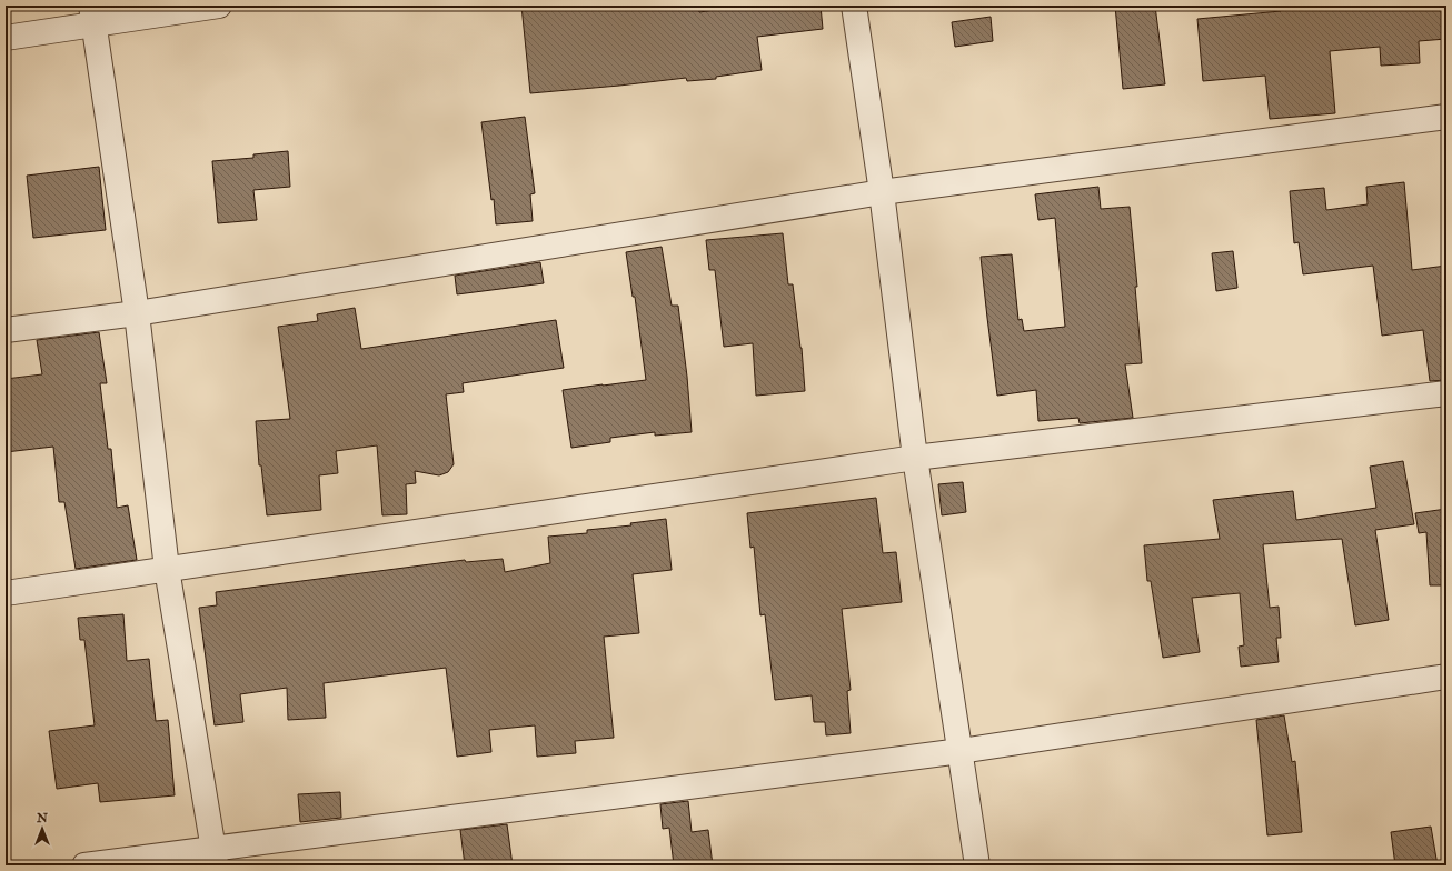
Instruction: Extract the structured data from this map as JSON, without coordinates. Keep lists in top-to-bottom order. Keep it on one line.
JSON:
{"north":"top"}
